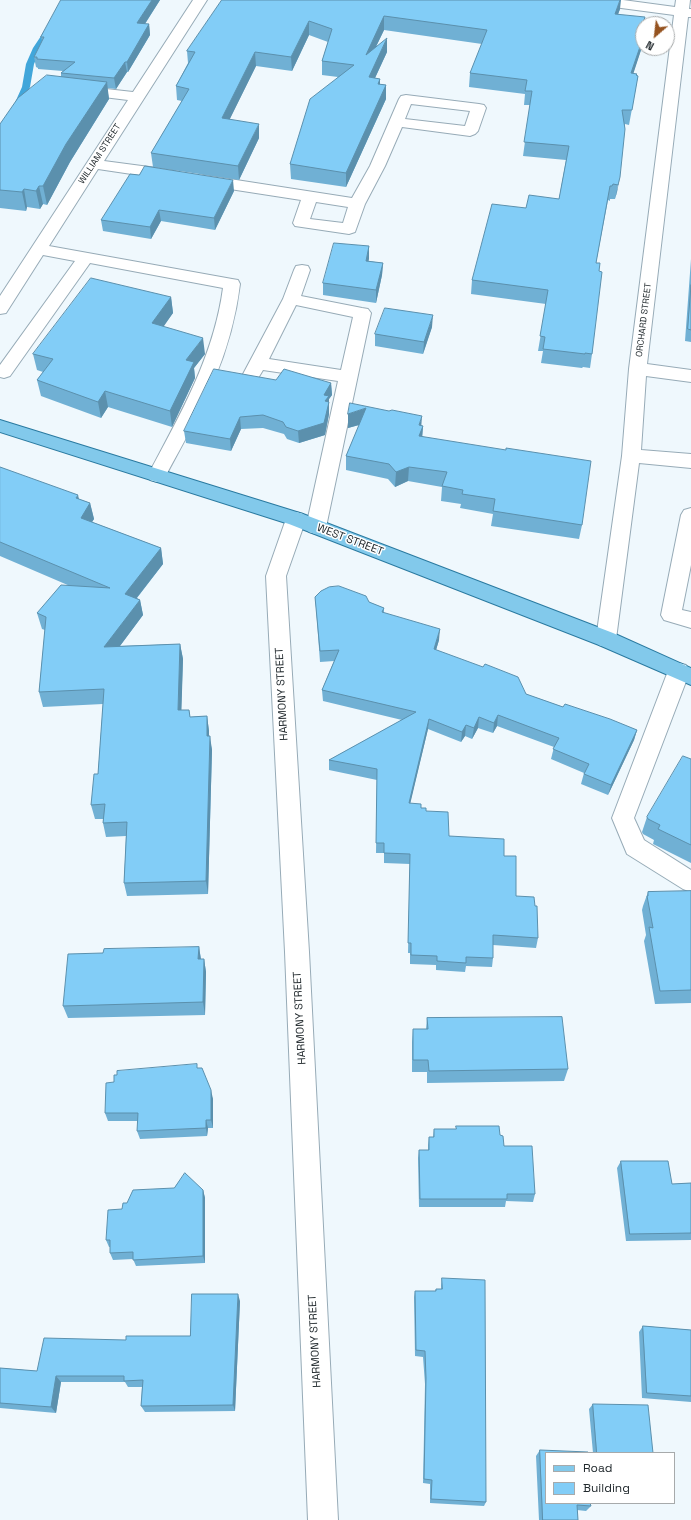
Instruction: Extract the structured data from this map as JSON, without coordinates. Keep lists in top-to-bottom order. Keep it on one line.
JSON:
{"streets":{"main road":["WEST STREET"],"street":["WILLIAM STREET","ORCHARD STREET","HARMONY STREET"]},"crossings":[["ORCHARD STREET","WEST STREET"],["WEST STREET","HARMONY STREET"]],"legend":["Road","Building"],"north":"bottom left"}
